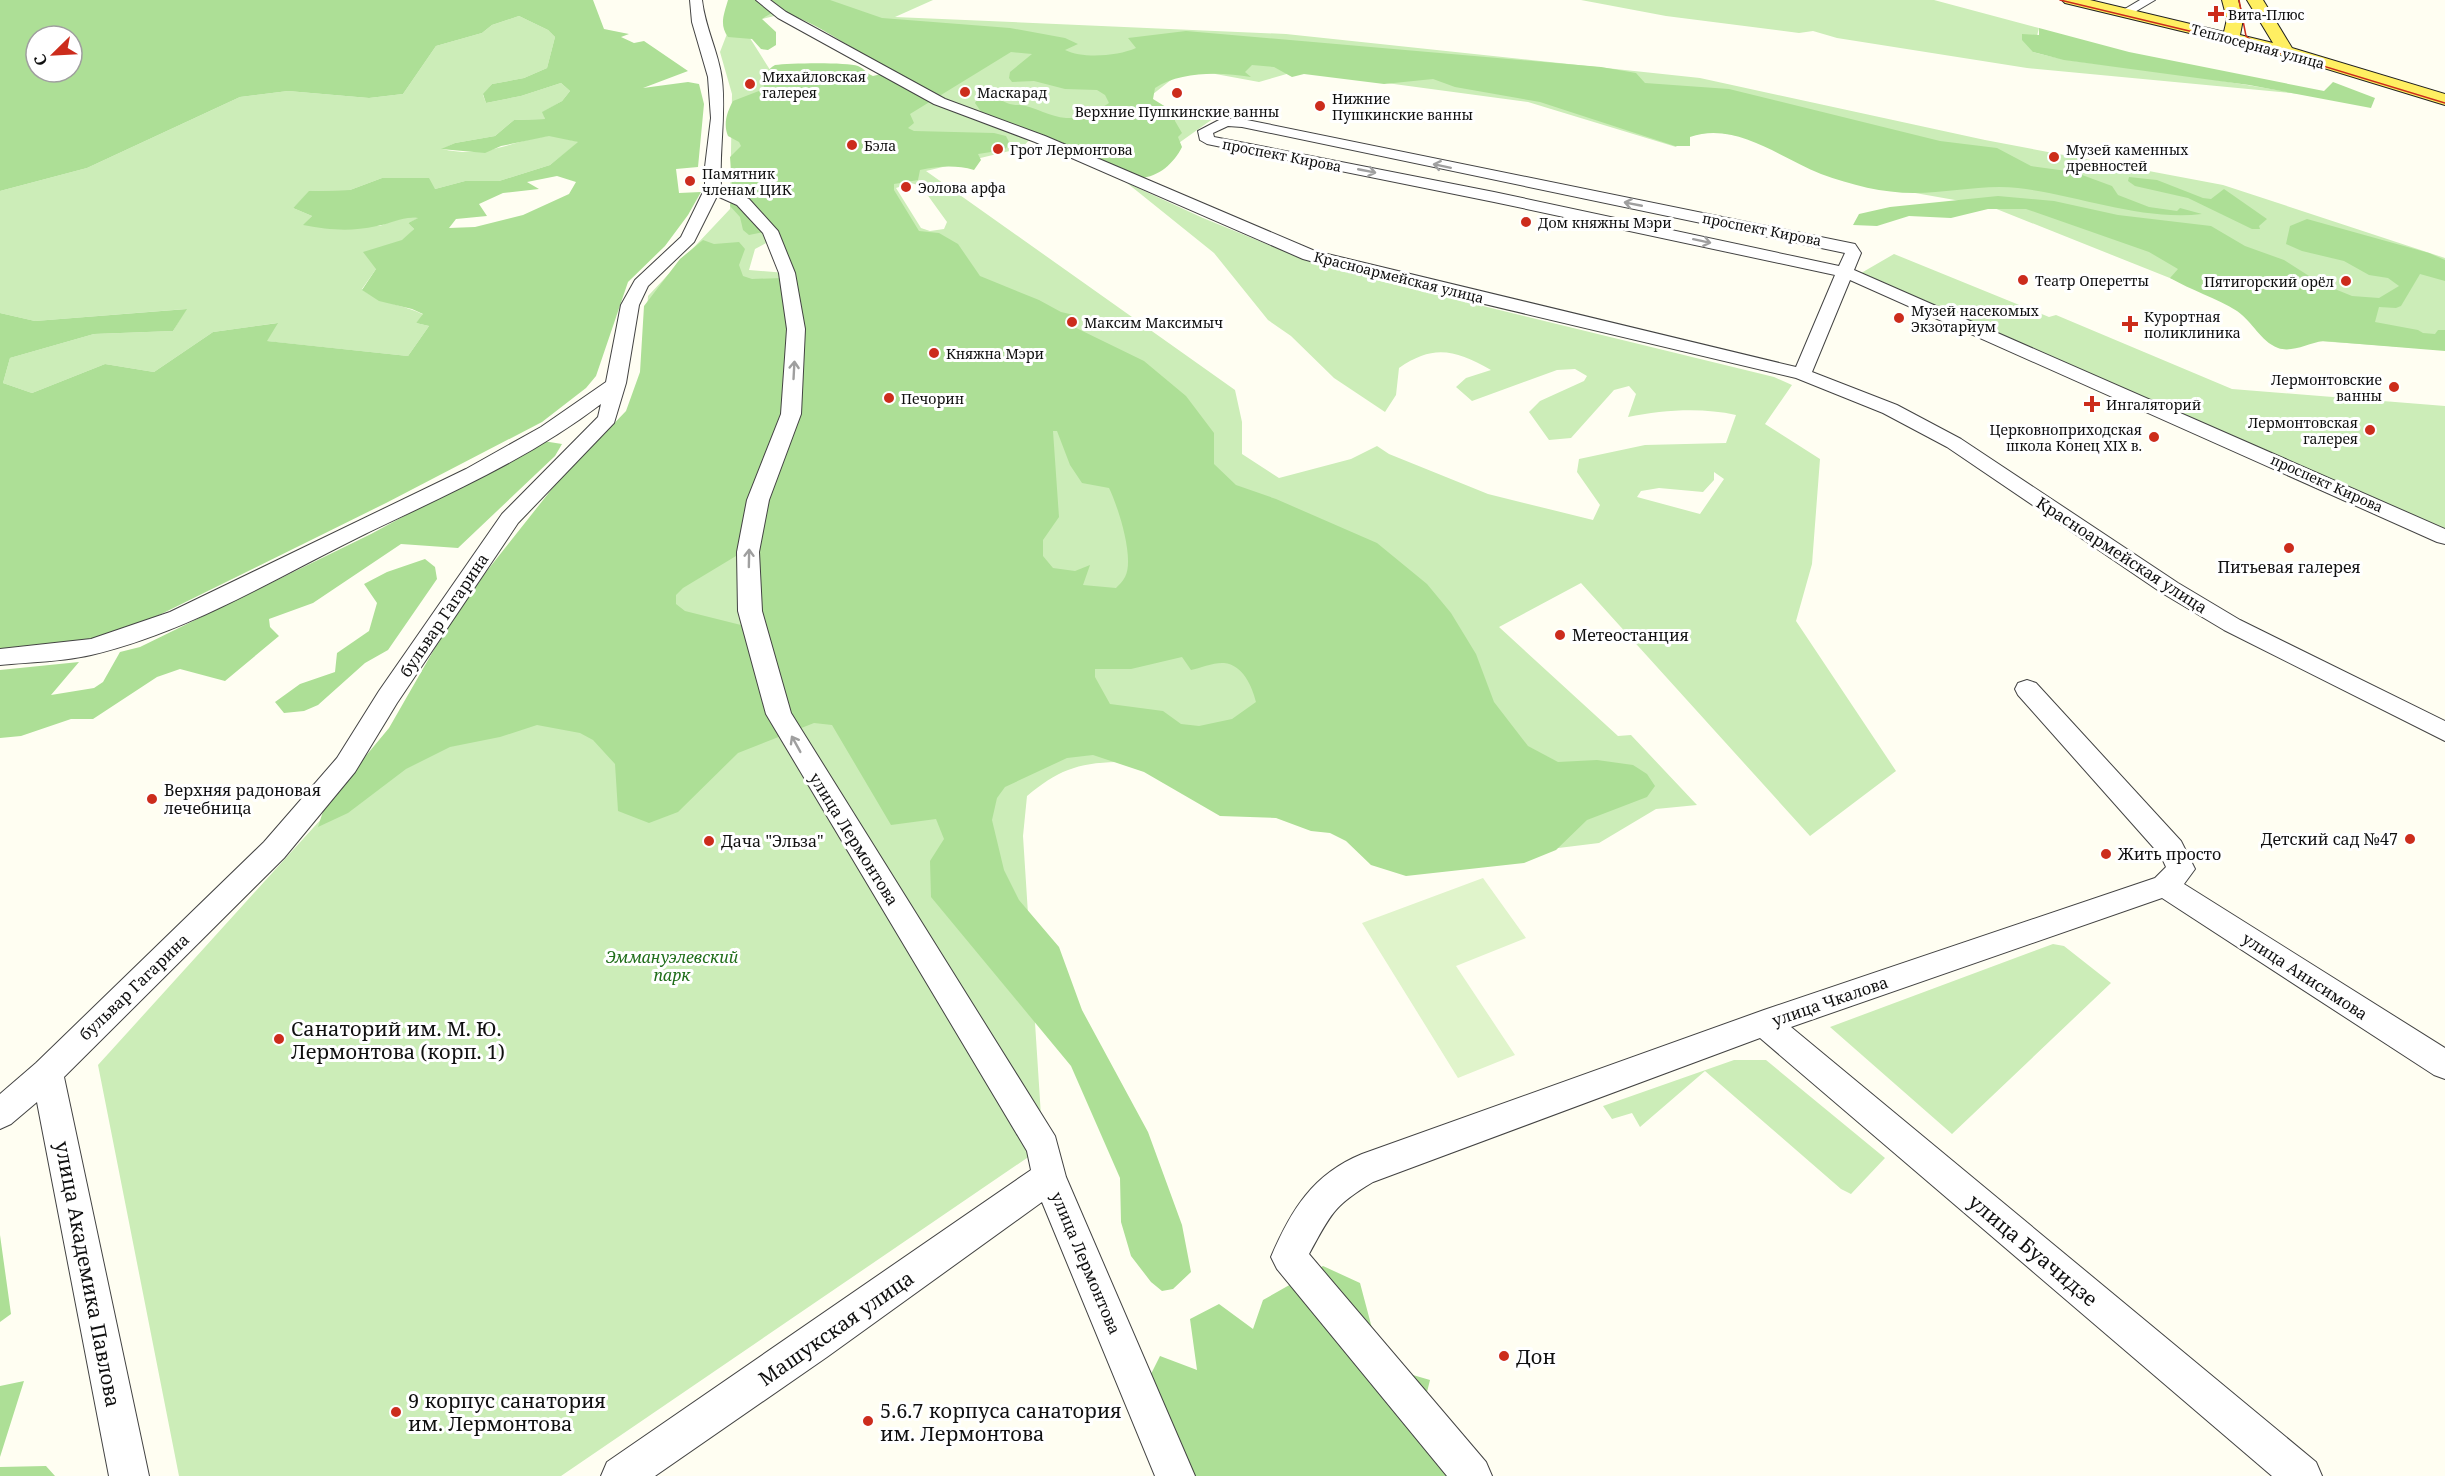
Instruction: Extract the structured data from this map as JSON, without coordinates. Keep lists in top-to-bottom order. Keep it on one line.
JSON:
{"streets":{"main road":["Теплосерная улица"],"street":["проспект Кирова","Красноармейская улица","бульвар Гагарина","улица Лермонтова","улица Анисимова","улица Чкалова","улица Буачидзе","улица Академика Павлова","Машукская улица"]},"crossings":[["бульвар Гагарина","улица Лермонтова"],["бульвар Гагарина","улица Академика Павлова"],["улица Лермонтова","Машукская улица"],["улица Анисимова","улица Чкалова"],["улица Чкалова","улица Буачидзе"]],"one_way":["улица Лермонтова"],"parks":["Эммануэлевский парк"],"places":{"health":["Вита-Плюс","Курортная поликлиника","Ингаляторий"],"other":["Михайловская галерея","Маскарад","Верхние Пушкинские ванны","Нижние Пушкинские ванны","Бэла","Грот Лермонтова","Музей каменных древностей","Памятник членам ЦИК","Эолова арфа","Дом княжны Мэри","Театр Оперетты","Пятигоpский орёл","Музей насекомых Экзотариум","Максим Максимыч","Княжна Мэри","Лермонтовские ванны","Печорин","Лермонтовская галерея","Церковноприходская школа Конец XIX в.","Питьевая галерея","Метеостанция","Верхняя радоновая лечебница","Детский сад №47","Дача \"Эльза\"","Жить просто","Санаторий им. М. Ю. Лермонтова (корп. 1)","Дон","9 корпус санатория им. Лермонтова","5.6.7 корпуса санатория им. Лермонтова"]},"north":"bottom left"}
